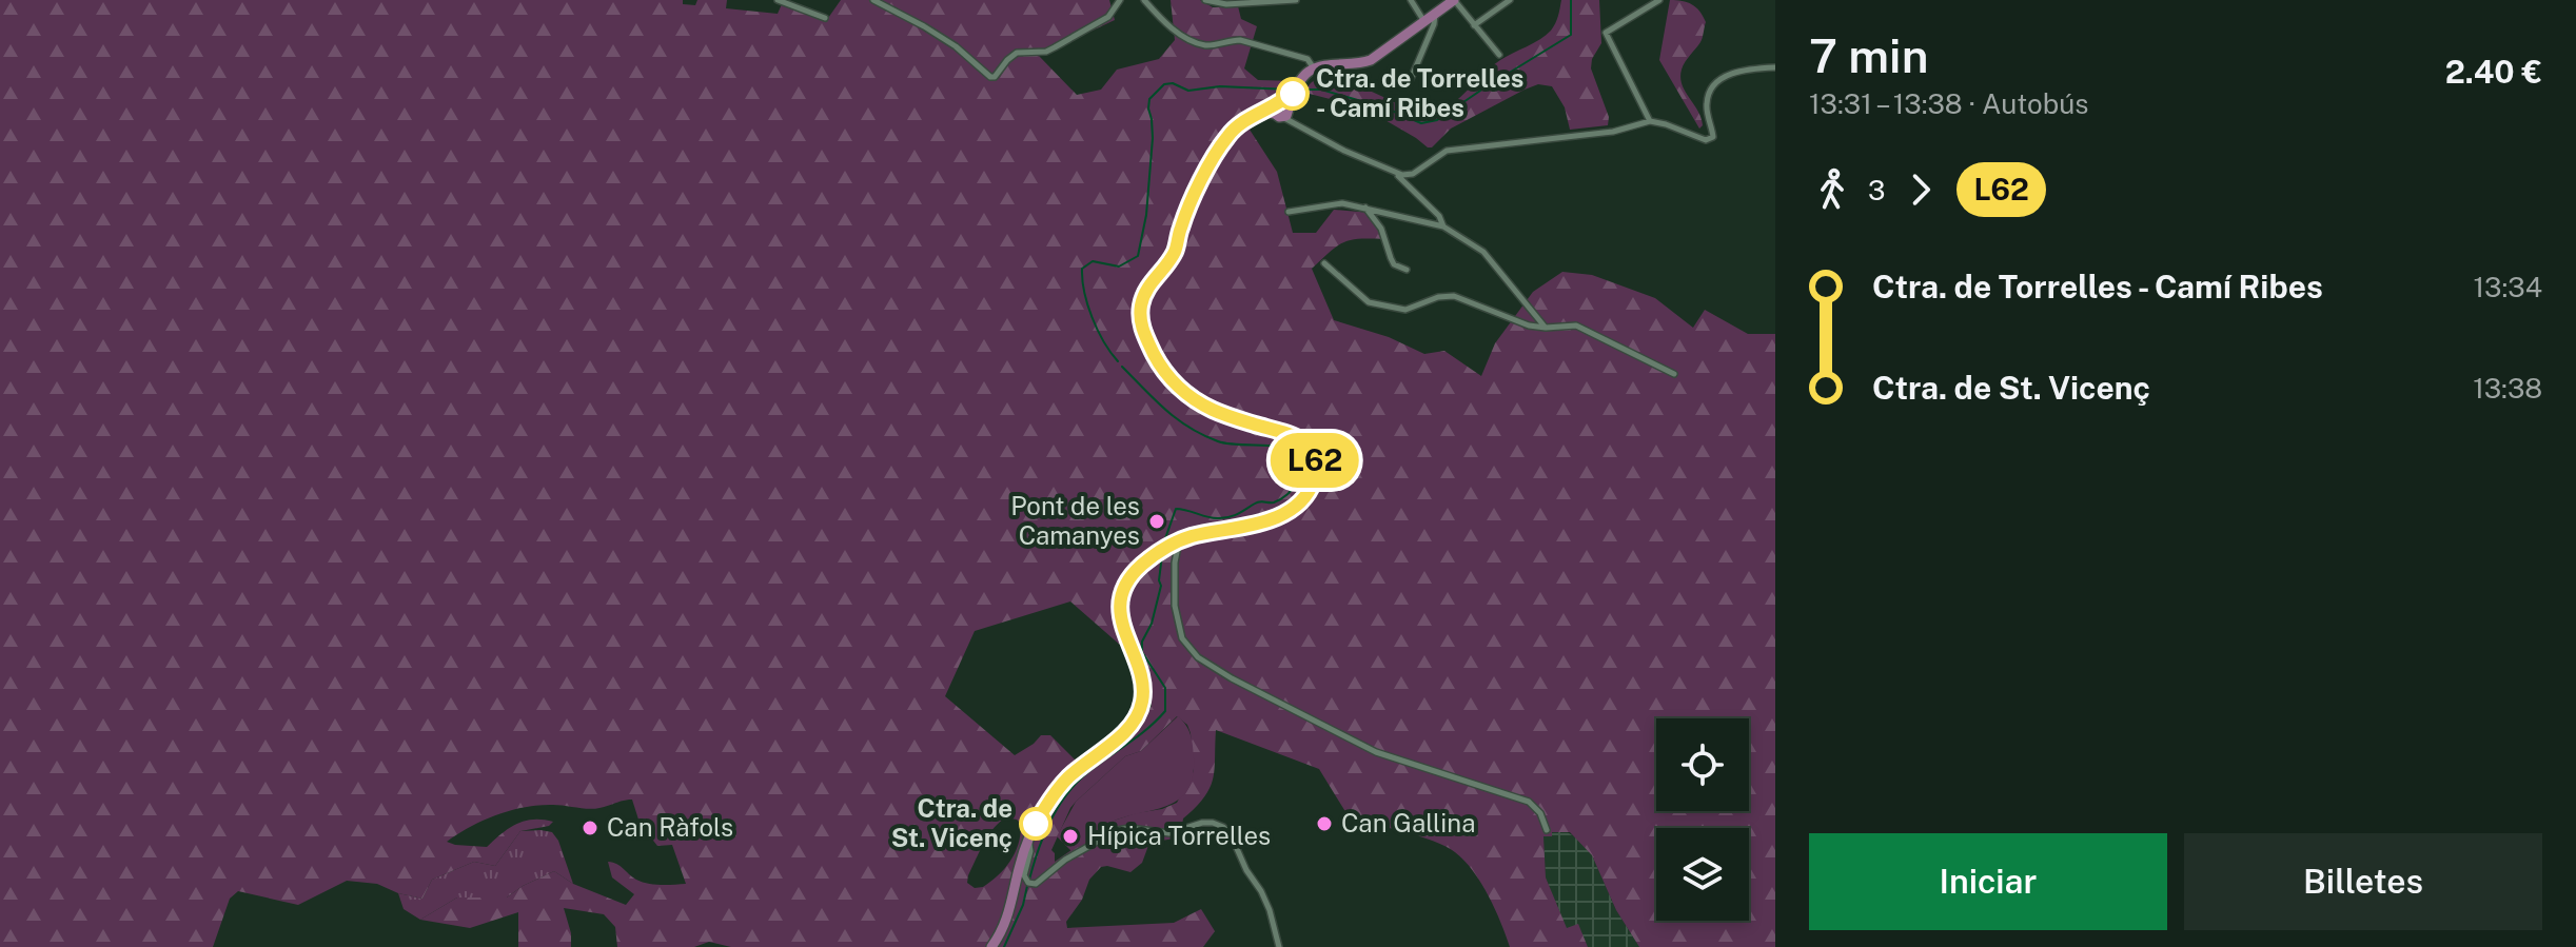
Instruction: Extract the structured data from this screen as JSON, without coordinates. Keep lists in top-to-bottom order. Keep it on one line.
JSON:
{"places":["Ctra. de Torrelles - Camí Ribes","Pont de les Camanyes","Ctra. de St. Vicenç","Can Gallina","Can Ràfols","Hípica Torrelles"],"lines":["bus line L62"],"page":{"on_map":"L62","heading":["7 min","13:31 – 13:38 · Autobús","2.40 €"],"legs":["3","L62"],"list":[{"name":"Ctra. de Torrelles - Camí Ribes","value":"13:34"},{"name":"Ctra. de St. Vicenç","value":"13:38"}],"buttons":["Iniciar","Billetes"]}}
